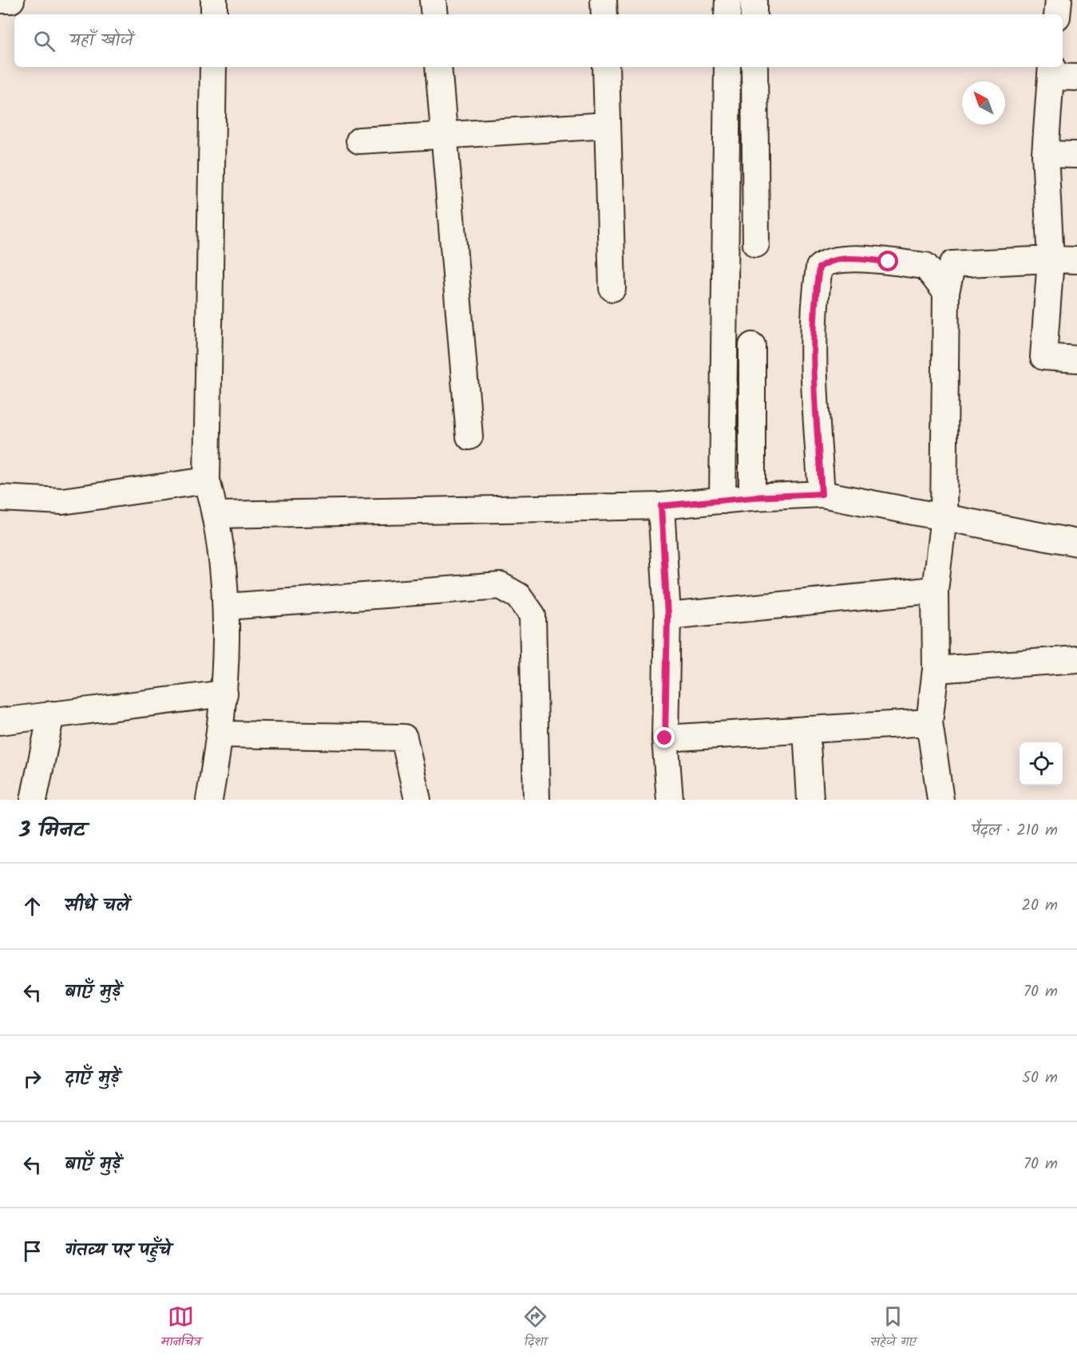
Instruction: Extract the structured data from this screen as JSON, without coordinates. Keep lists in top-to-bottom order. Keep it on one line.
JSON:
{"north":"top left","page":{"search":"यहाँ खोजें","heading":["3 मिनट","पैदल · 210 m"],"list":[["सीधे चलें","20 m"],["बाएँ मुड़ें","70 m"],["दाएँ मुड़ें","50 m"],["बाएँ मुड़ें","70 m"],"गंतव्य पर पहुँचे"],"nav":["मानचित्र","दिशा","सहेजे गए"]}}
